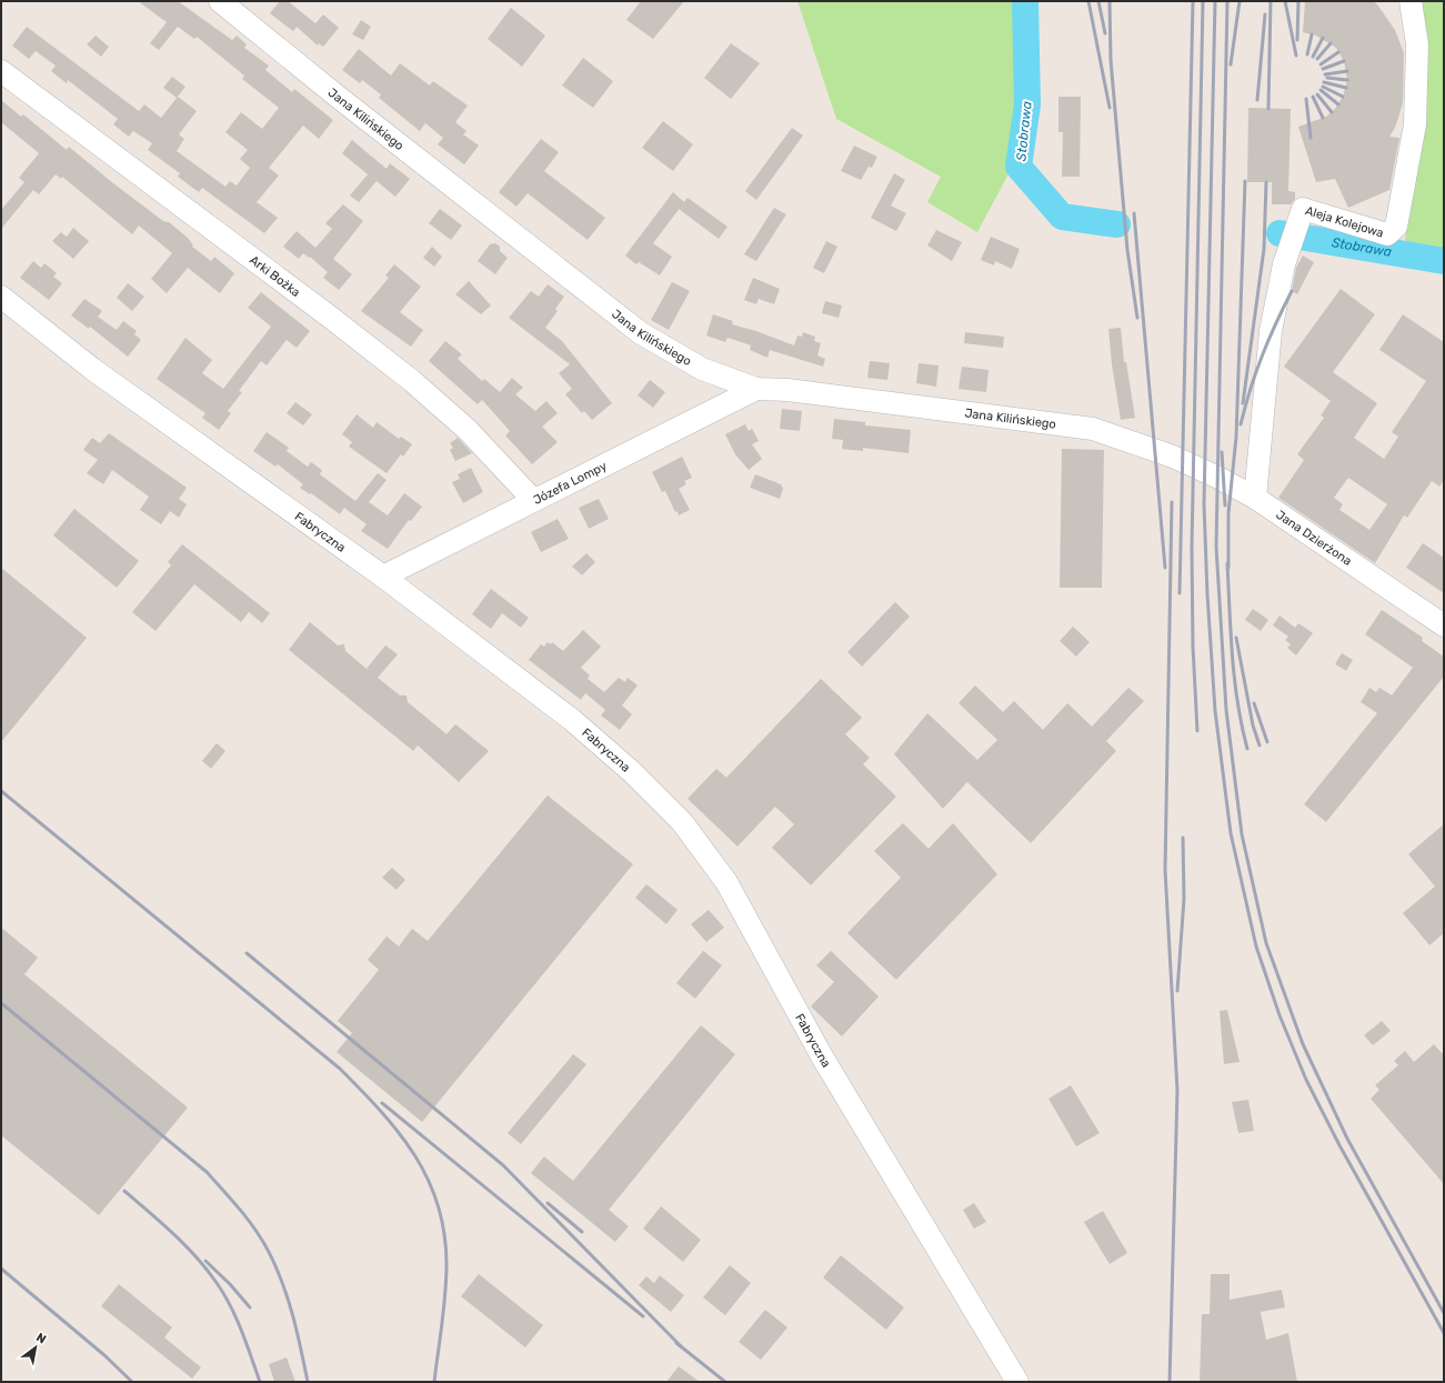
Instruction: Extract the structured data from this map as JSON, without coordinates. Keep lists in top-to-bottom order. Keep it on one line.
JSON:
{"streets":{"street":["Jana Kilińskiego","Aleja Kolejowa","Arki Bożka","Józefa Lompy","Fabryczna","Jana Dzierżona"]},"crossings":[["Jana Kilińskiego","Józefa Lompy"],["Jana Kilińskiego","Jana Dzierżona"],["Aleja Kolejowa","Jana Dzierżona"],["Arki Bożka","Józefa Lompy"],["Józefa Lompy","Fabryczna"]],"water":["Stobrawa"],"north":"top right"}
